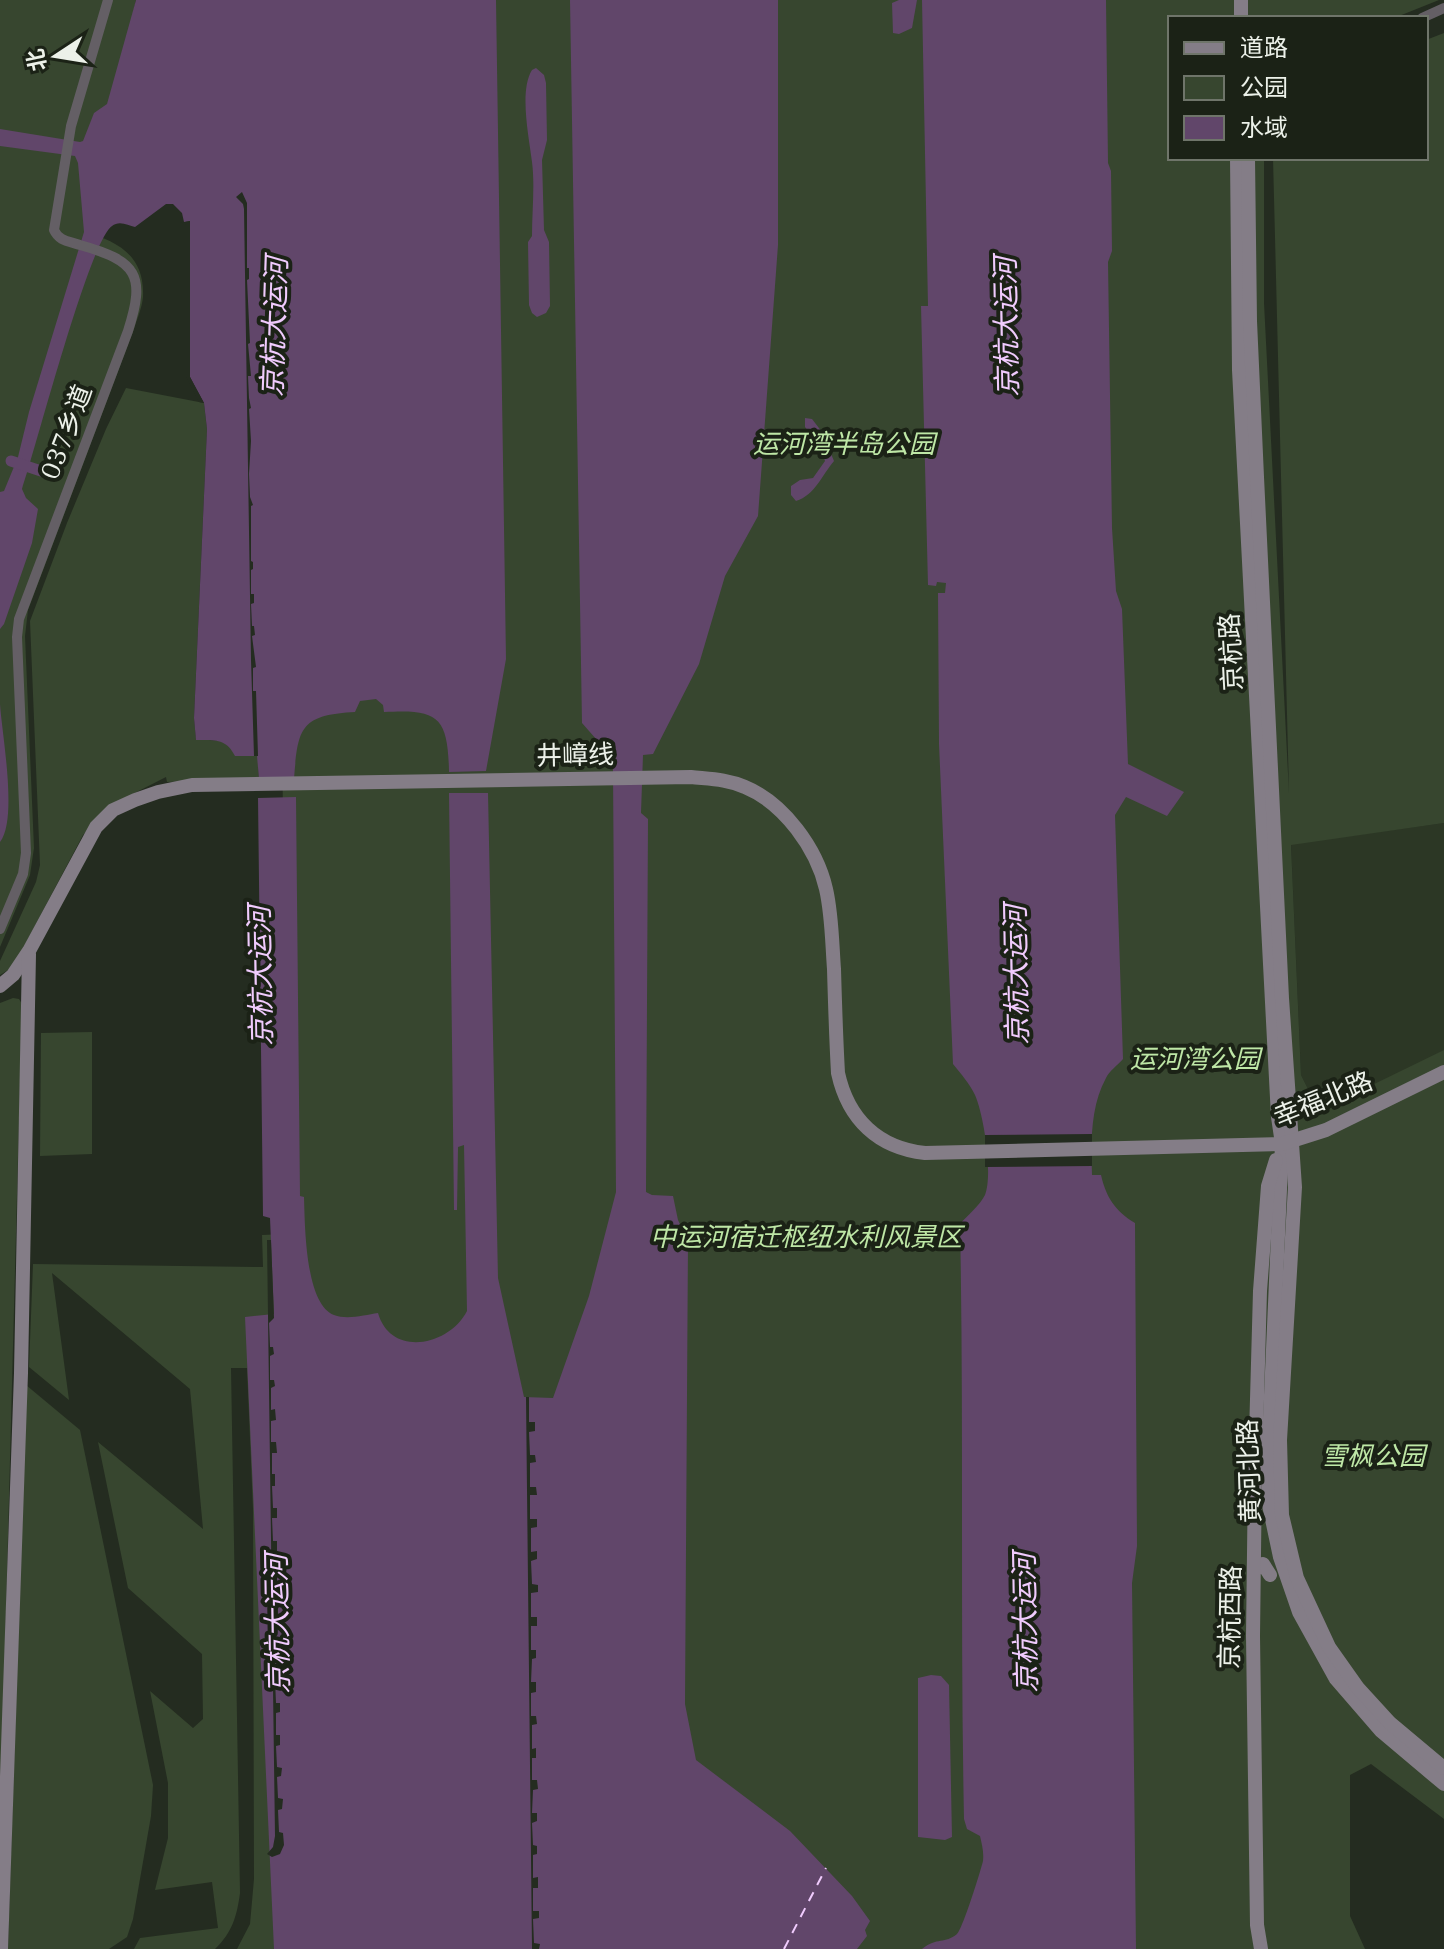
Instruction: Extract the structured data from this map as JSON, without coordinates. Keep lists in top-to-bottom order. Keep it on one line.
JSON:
{"streets":{"street":["037乡道","京杭路","井嶂线","幸福北路","黄河北路","京杭西路"]},"crossings":[["京杭路","幸福北路"],["京杭路","黄河北路"],["京杭路","京杭西路"],["井嶂线","幸福北路"],["幸福北路","黄河北路"],["幸福北路","京杭西路"],["黄河北路","京杭西路"]],"water":["京杭大运河"],"parks":["运河湾半岛公园","运河湾公园","中运河宿迁枢纽水利风景区","雪枫公园"],"legend":["道路","公园","水域"],"north":"left"}
